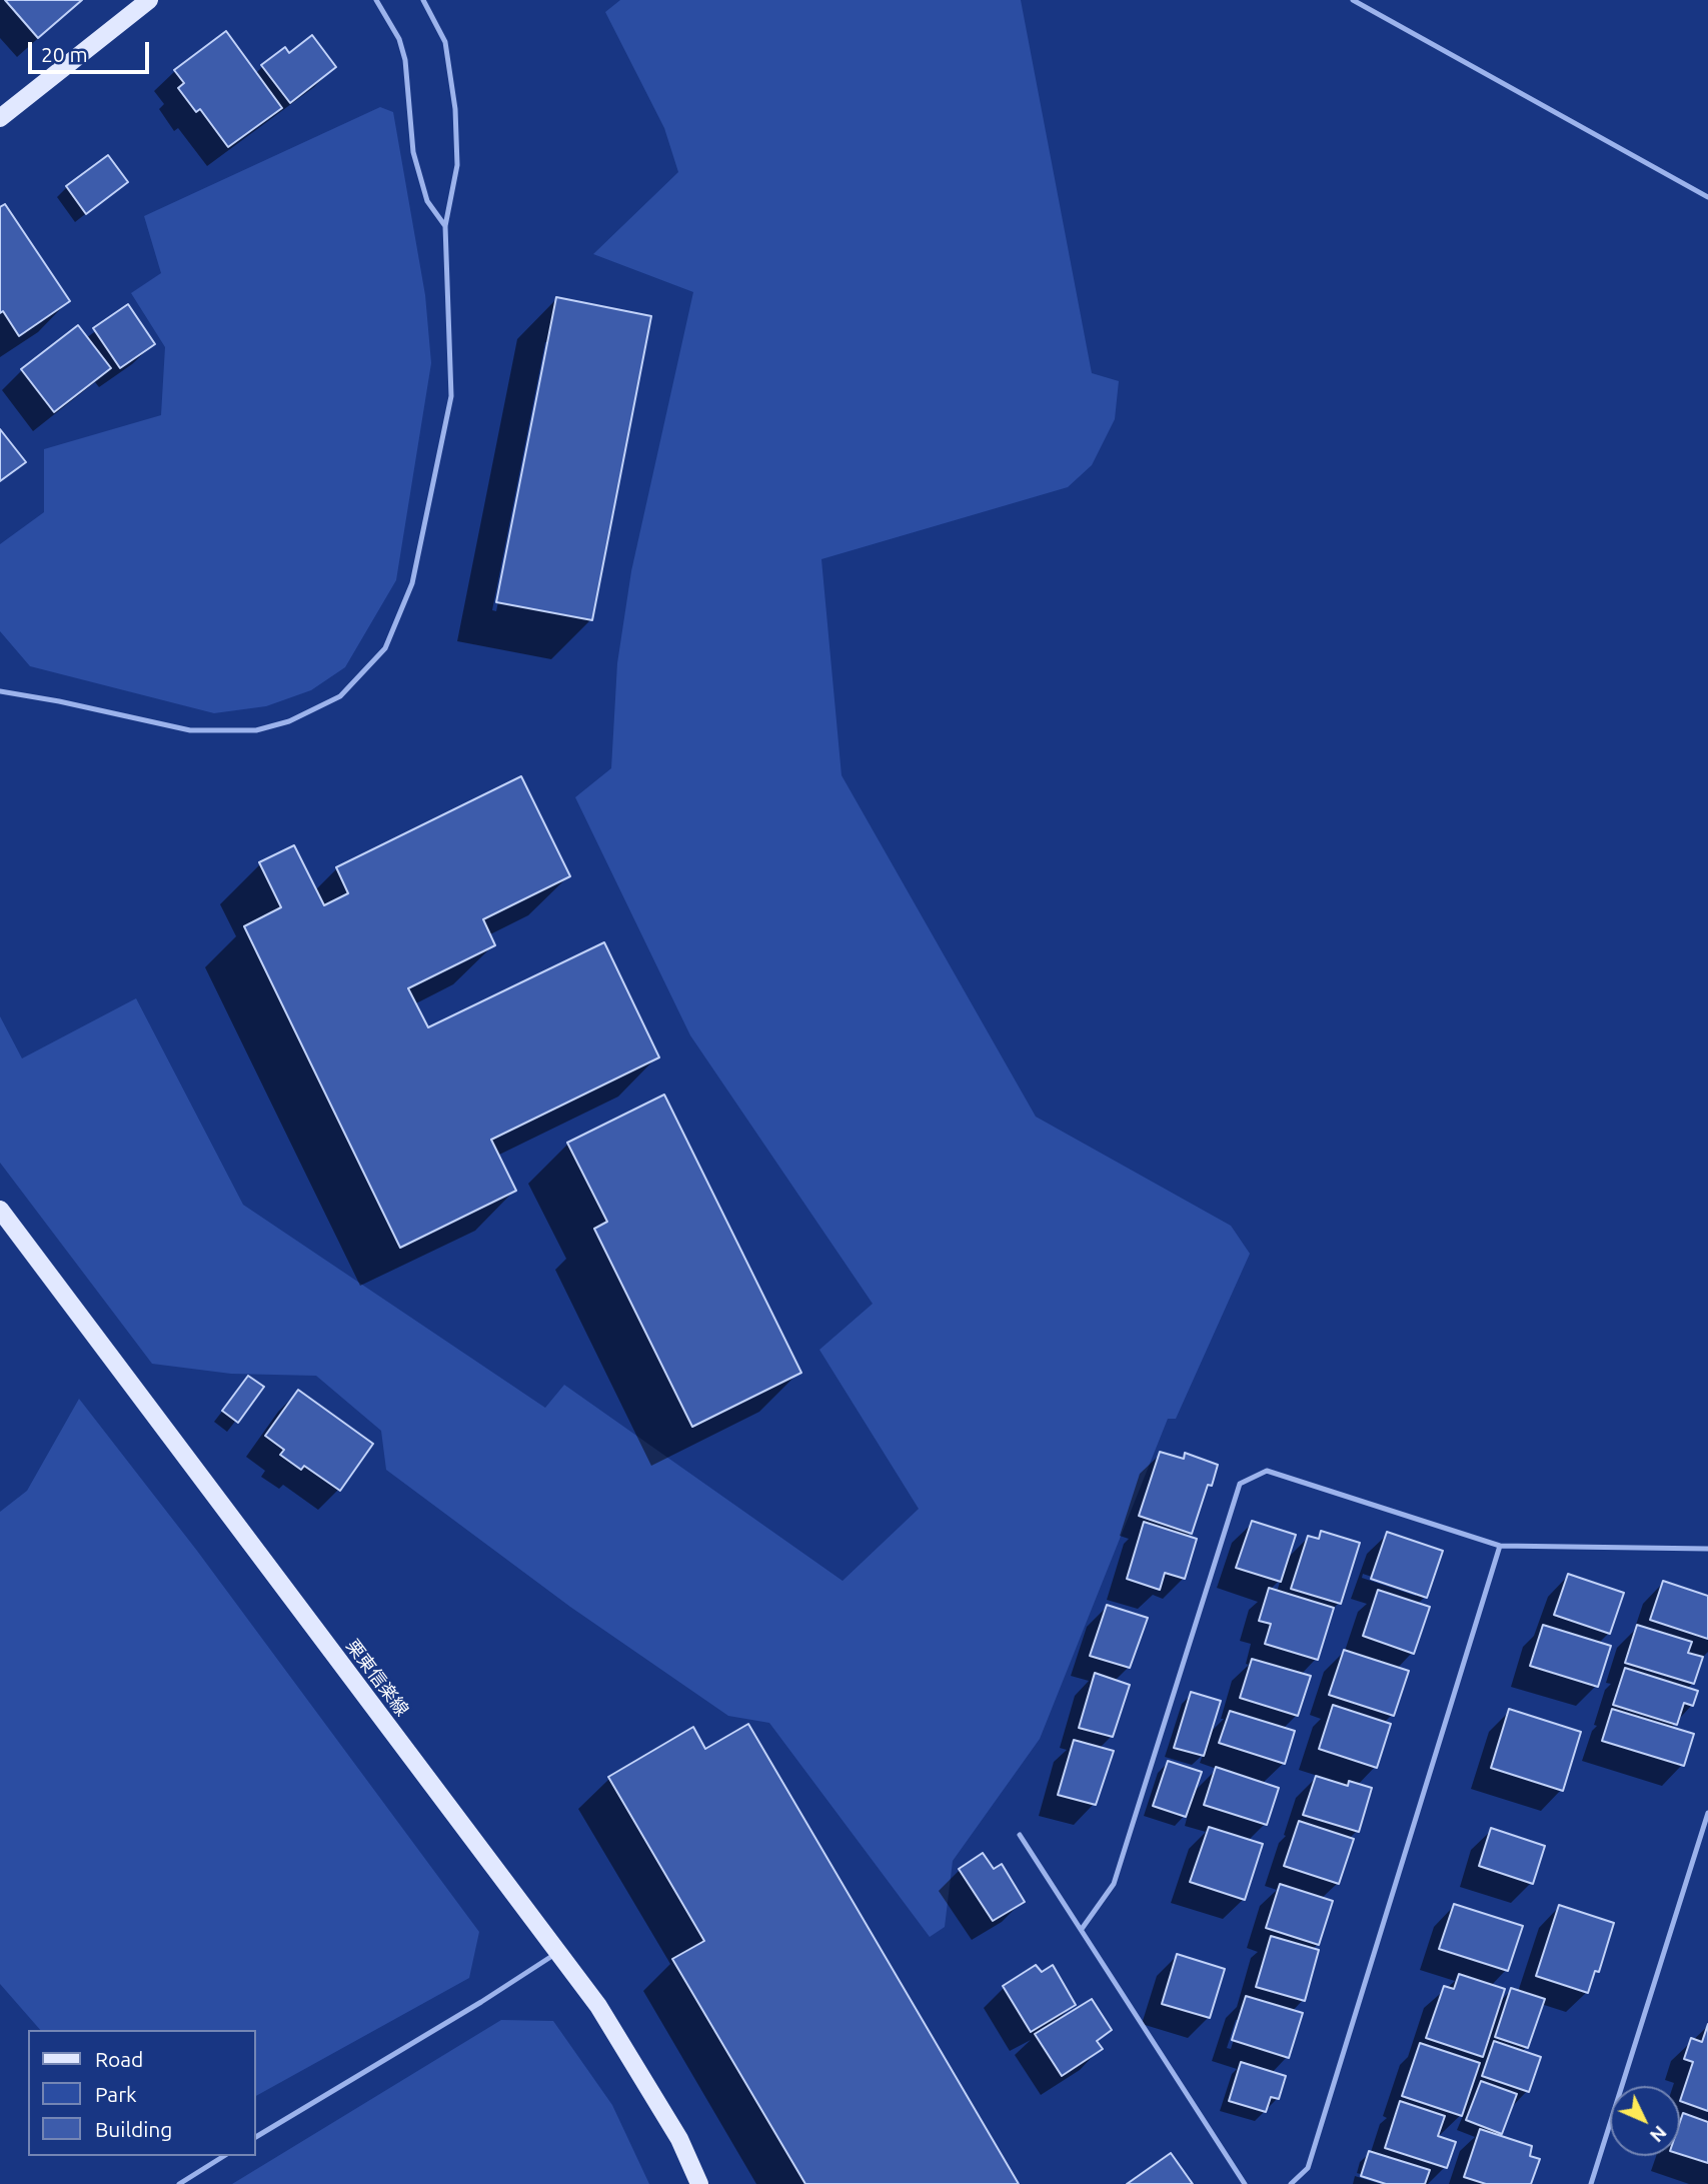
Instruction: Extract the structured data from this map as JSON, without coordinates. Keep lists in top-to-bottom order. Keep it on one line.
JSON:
{"streets":{"main road":["栗東信楽線"]},"legend":["Road","Park","Building"],"scale_bar":"20 m","north":"bottom right"}
